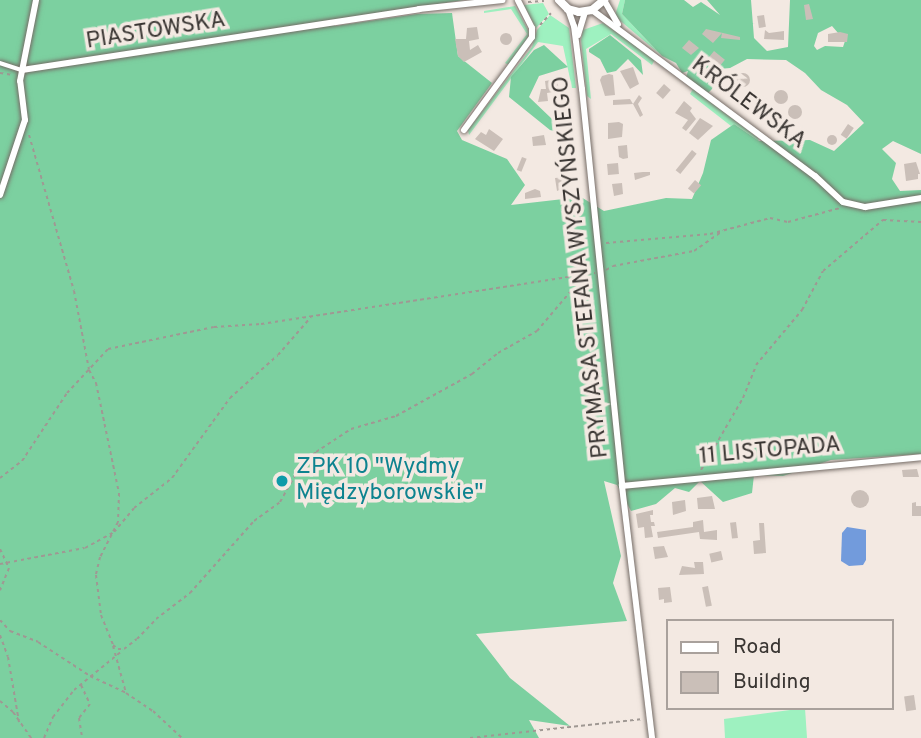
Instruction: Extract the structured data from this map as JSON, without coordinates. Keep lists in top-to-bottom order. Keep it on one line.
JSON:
{"streets":{"street":["PIASTOWSKA","KRÓLEWSKA","PRYMASA STEFANA WYSZYŃSKIEGO","11 LISTOPADA"]},"crossings":[["KRÓLEWSKA","PRYMASA STEFANA WYSZYŃSKIEGO"],["PRYMASA STEFANA WYSZYŃSKIEGO","11 LISTOPADA"]],"places":["ZPK 10 \"Wydmy Międzyborowskie\""],"legend":["Road","Building"]}
